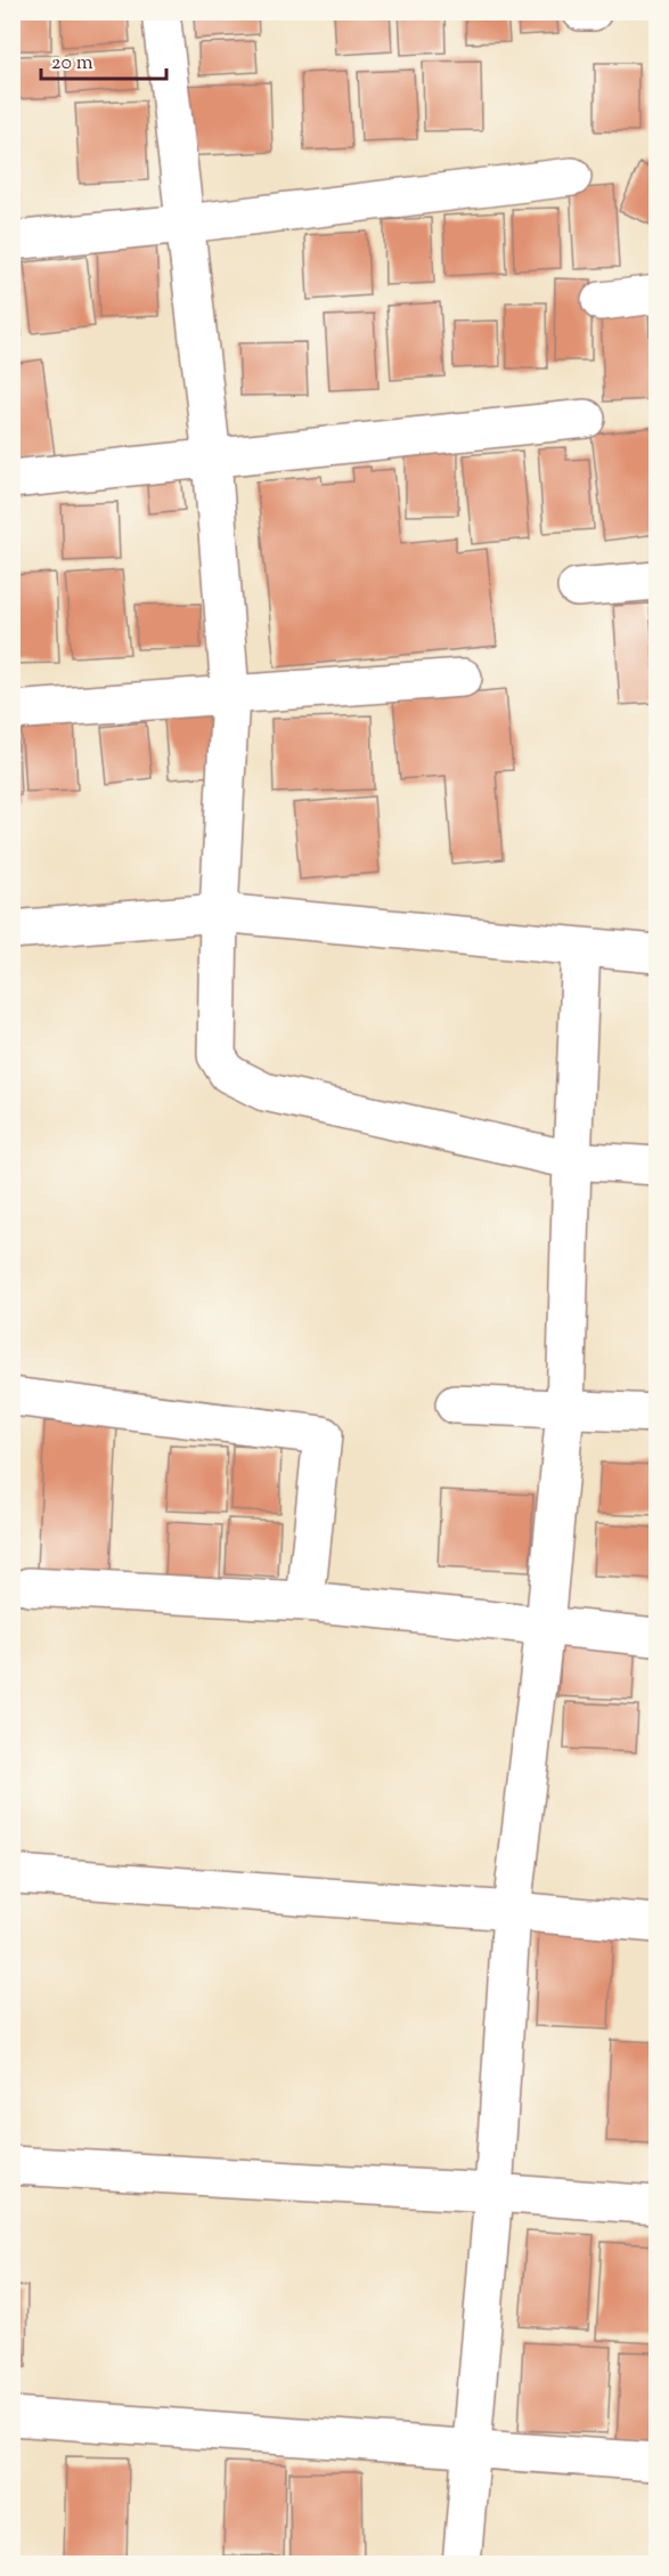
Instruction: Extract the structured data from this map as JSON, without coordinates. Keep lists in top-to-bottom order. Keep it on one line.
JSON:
{"scale_bar":"20 m"}
